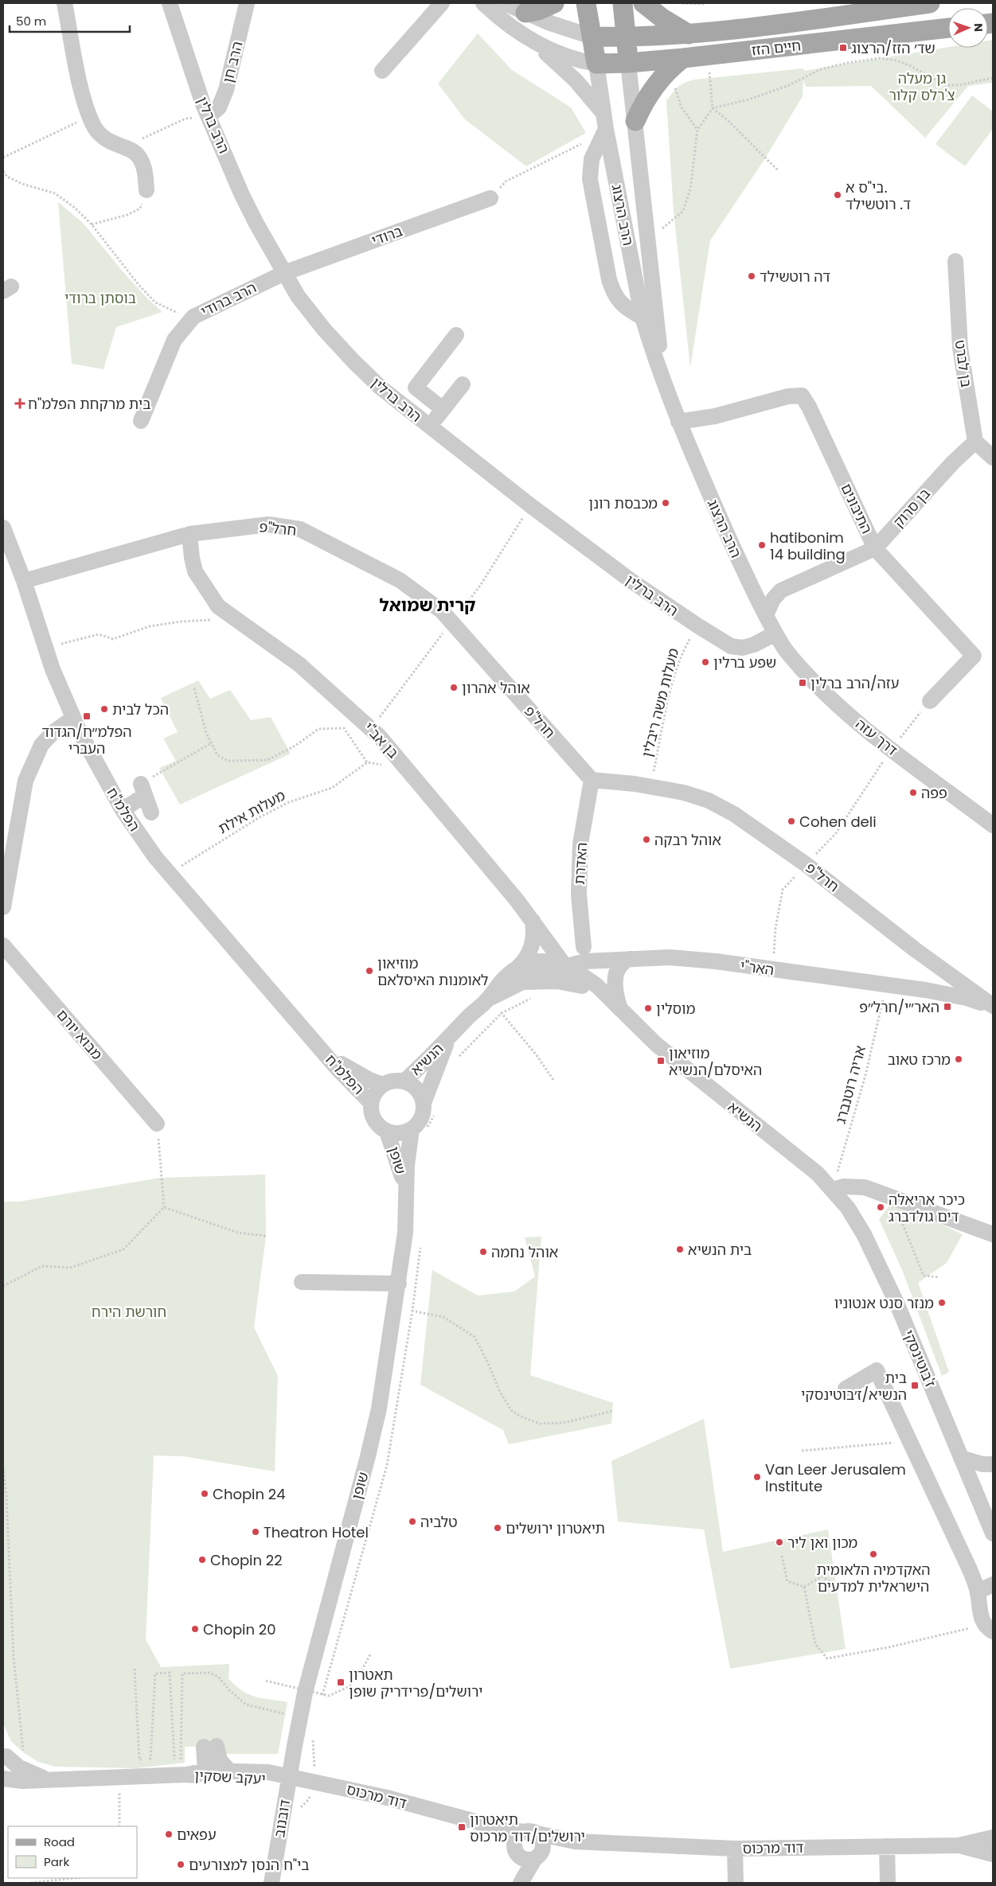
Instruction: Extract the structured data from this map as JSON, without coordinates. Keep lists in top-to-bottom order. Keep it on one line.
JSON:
{"streets":{"main road":["חיים הזז","הרב הרצוג"],"street":["הרב חן","הרב ברלין","ברודי","הרב ברודי","בן לברט","בן סרוק","התיבונים","חרל\"פ","דרך עזה","בן אב\"י","הפלמ\"ח","האדרת","האר\"י","מבוא יורם","הנשיא","שופן","ז'בוטינסקי","יעקב שסקין","דוד מרכוס","דובנוב"],"path":["מעלות משה ריבלין","מעלות אילת","אריה רוטנברג"]},"crossings":[["חיים הזז","הרב הרצוג"],["הרב חן","הרב ברלין"],["הרב ברלין","הרב הרצוג"],["הרב ברלין","ברודי"],["הרב ברלין","הרב ברודי"],["הרב ברלין","מעלות משה ריבלין"],["הרב ברלין","דרך עזה"],["הרב הרצוג","התיבונים"],["הרב הרצוג","דרך עזה"],["ברודי","הרב ברודי"],["בן לברט","בן סרוק"],["בן סרוק","התיבונים"],["חרל\"פ","מעלות משה ריבלין"],["חרל\"פ","בן אב\"י"],["חרל\"פ","הפלמ\"ח"],["חרל\"פ","האדרת"],["חרל\"פ","האר\"י"],["בן אב\"י","האר\"י"],["בן אב\"י","הנשיא"],["הפלמ\"ח","מעלות אילת"],["הפלמ\"ח","הנשיא"],["הפלמ\"ח","שופן"],["האר\"י","הנשיא"],["האר\"י","אריה רוטנברג"],["הנשיא","אריה רוטנברג"],["הנשיא","שופן"],["הנשיא","ז'בוטינסקי"],["אריה רוטנברג","ז'בוטינסקי"],["שופן","יעקב שסקין"],["שופן","דוד מרכוס"],["שופן","דובנוב"],["יעקב שסקין","דוד מרכוס"],["יעקב שסקין","דובנוב"],["דוד מרכוס","דובנוב"]],"districts":["קרית שמואל"],"parks":["גן מעלה צ'רלס קלור","בוסתן ברודי","חורשת הירח"],"places":{"transit":["שד׳ הזז/הרצוג","עזה/הרב ברלין","הפלמ״ח/הגדוד העברי","האר״י/חרל״פ","מוזיאון האיסלם/הנשיא","בית הנשיא/ז׳בוטינסקי","תאטרון ירושלים/פרידריק שופן","תיאטרון ירושלים/דוד מרכוס"],"other":["בי\"ס א. ד. רוטשילד","דה רוטשילד","מכבסת רונן","hatibonim 14 building","שפע ברלין","אוהל אהרון","הכל לבית","פפה","Cohen deli","אוהל רבקה","מוזיאון לאומנות האיסלאם","מוסלין","מרכז טאוב","כיכר אריאלה דים גולדברג","בית הנשיא","אוהל נחמה","מנזר סנט אנטוניו","Van Leer Jerusalem Institute","Chopin 24","טלביה","תיאטרון ירושלים","Theatron Hotel","מכון ואן ליר","האקדמיה הלאומית הישראלית למדעים","Chopin 22","Chopin 20","עפאים","בי\"ח הנסן למצורעים"],"health":["בית מרקחת הפלמ\"ח"]},"legend":["Road","Park"],"scale_bar":"50 m","north":"right"}
